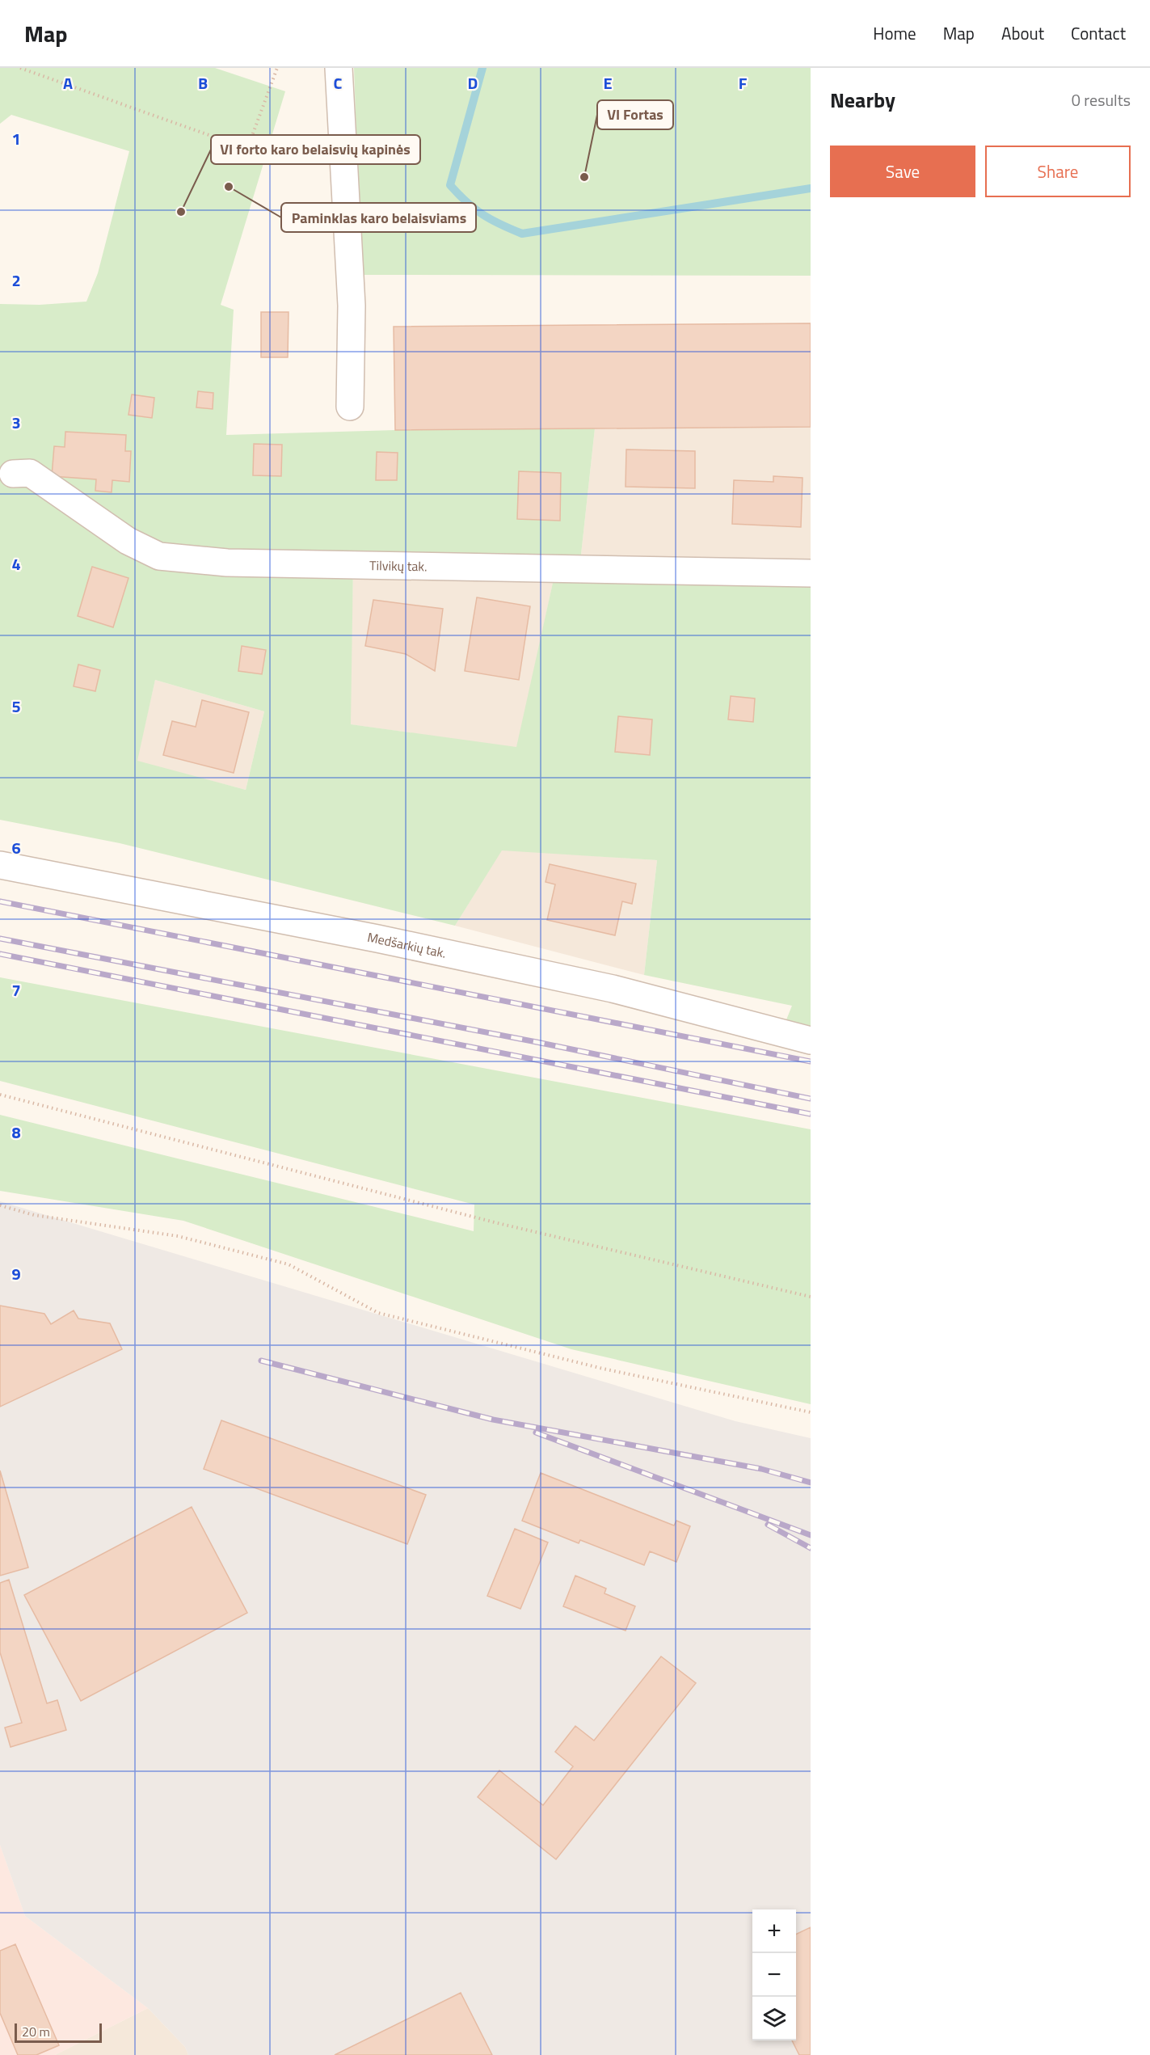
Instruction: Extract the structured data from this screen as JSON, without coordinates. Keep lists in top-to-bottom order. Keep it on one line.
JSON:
{"streets":{"street":["Tilvikų tak.","Medšarkių tak."]},"places":["VI Fortas","Paminklas karo belaisviams","VI forto karo belaisvių kapinės"],"scale_bar":"20 m","page":{"header":"Map","nav":["Home","Map","About","Contact"],"heading":["Nearby","0 results"],"buttons":["Save","Share"],"map_buttons":["+","−"],"scale":"20 m"},"grid":{"columns":["A","B","C","D","E","F"],"rows":["1","2","3","4","5","6","7","8","9"]}}
